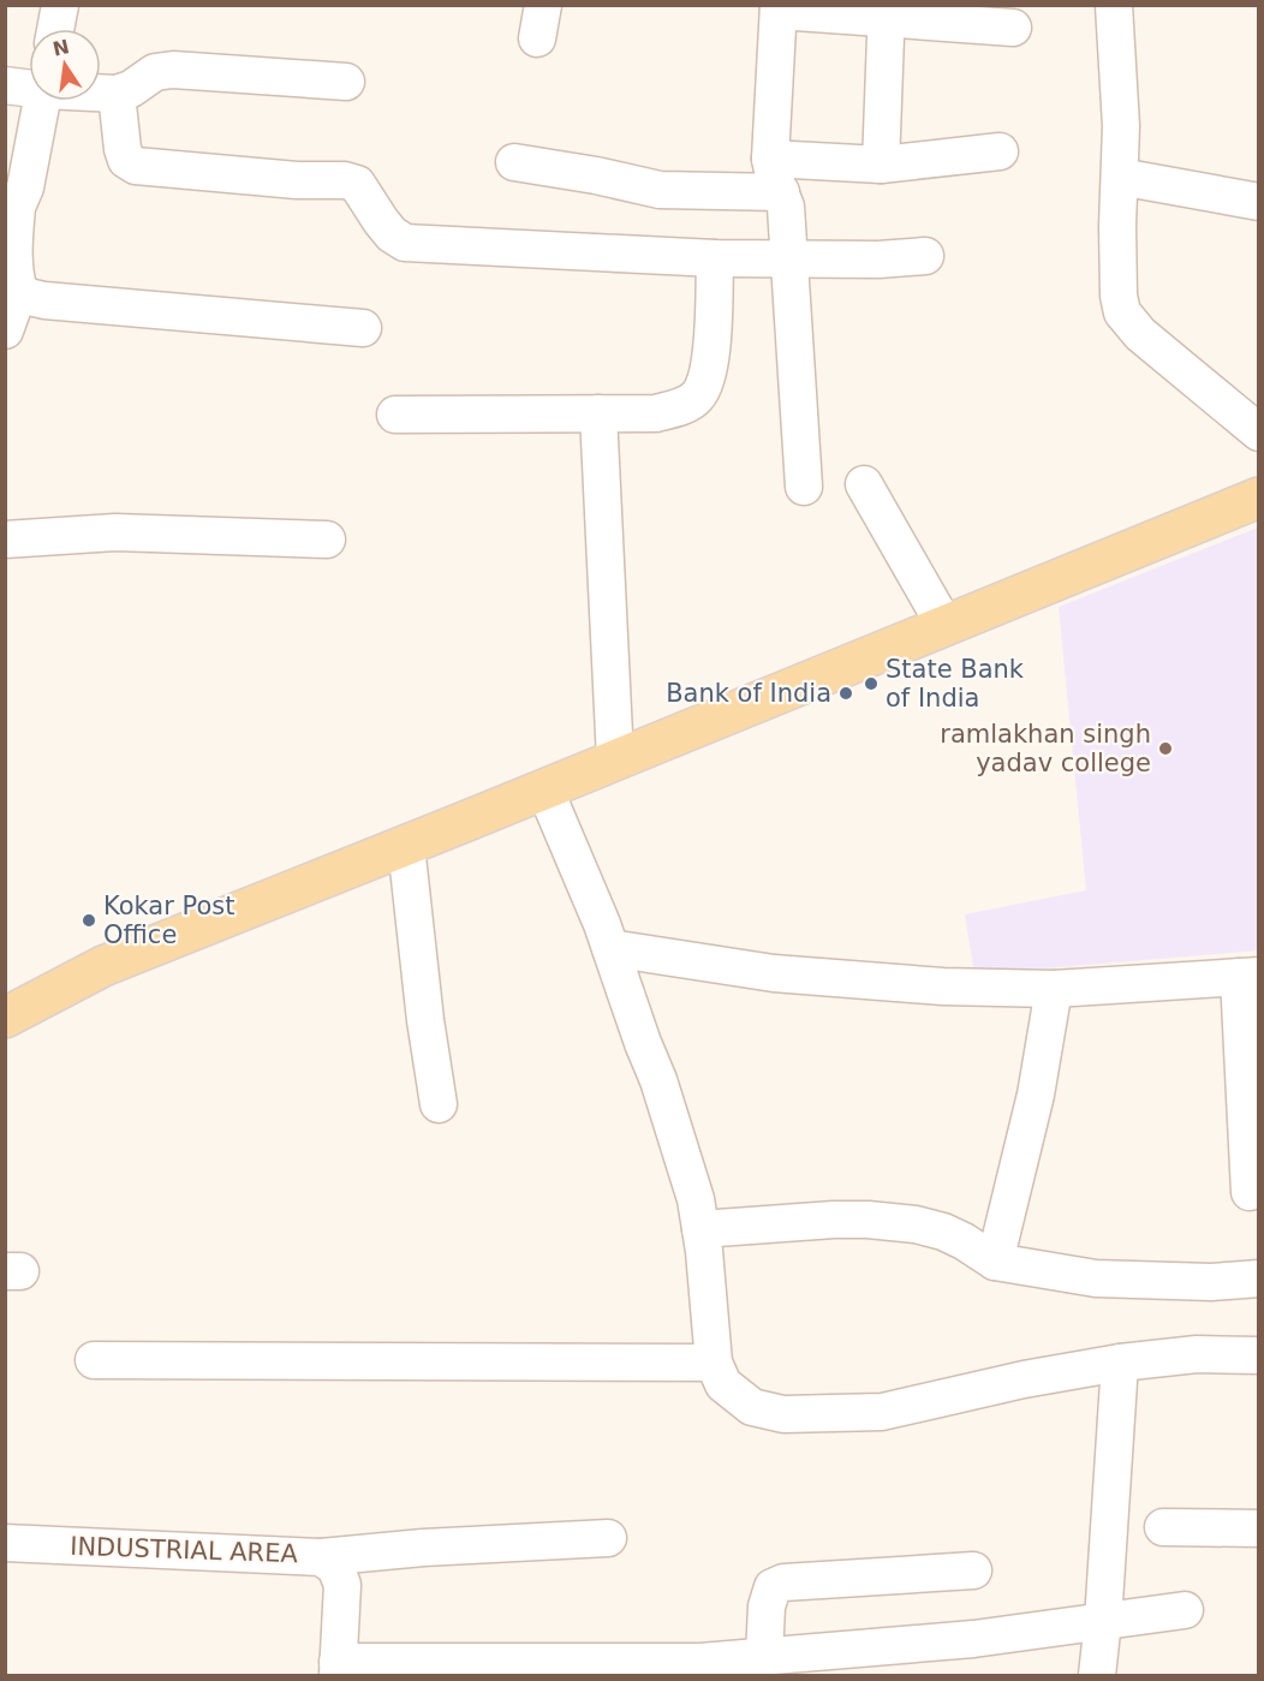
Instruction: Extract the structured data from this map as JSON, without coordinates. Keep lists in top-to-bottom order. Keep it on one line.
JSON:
{"streets":{"street":["INDUSTRIAL AREA"]},"places":["State Bank of India","Bank of India","ramlakhan singh yadav college","Kokar Post Office"],"north":"top"}
